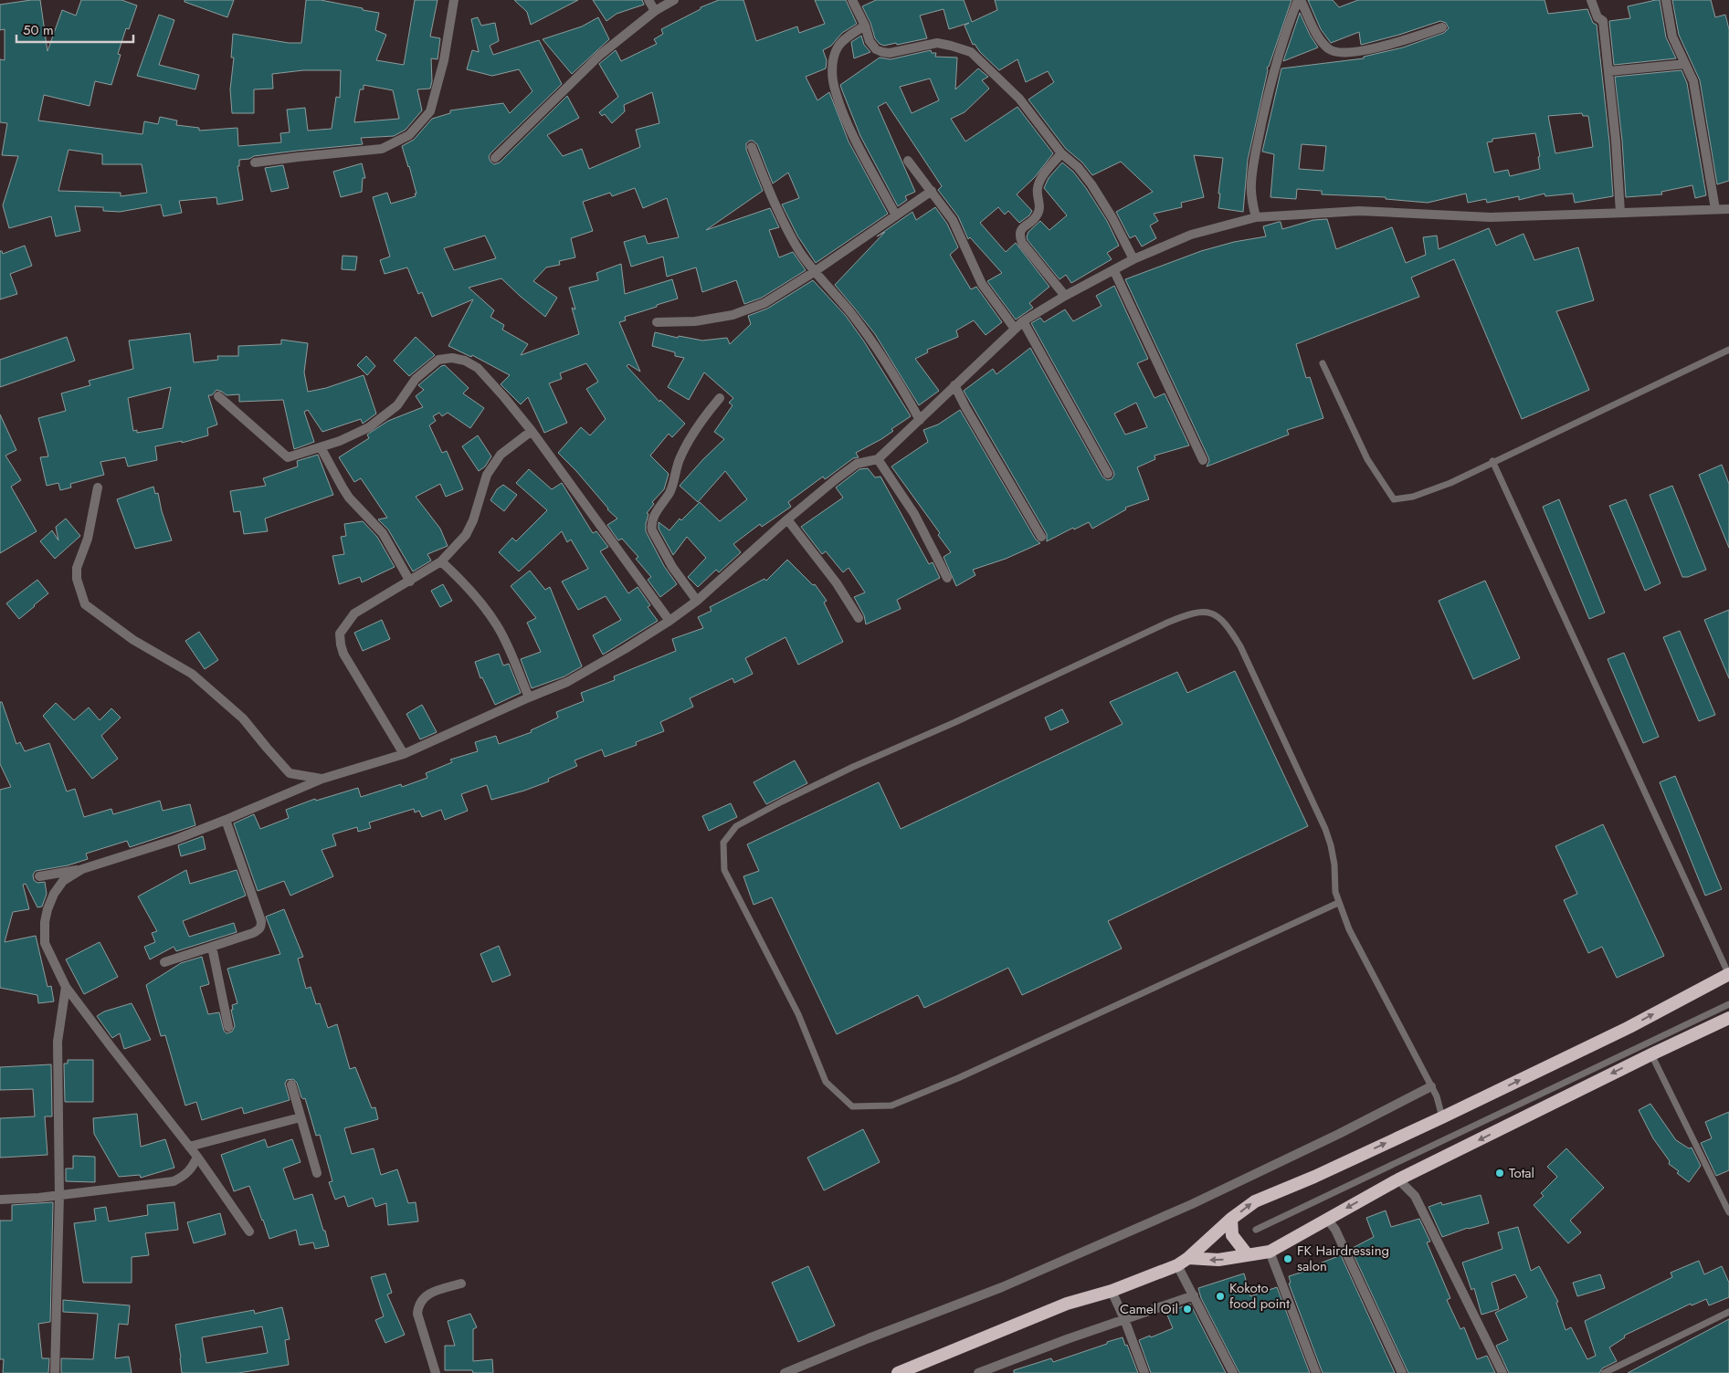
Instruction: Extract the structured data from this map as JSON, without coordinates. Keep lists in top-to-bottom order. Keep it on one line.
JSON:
{"places":["Total","FK Hairdressing salon","Kokoto food point","Camel Oil"],"scale_bar":"50 m"}
